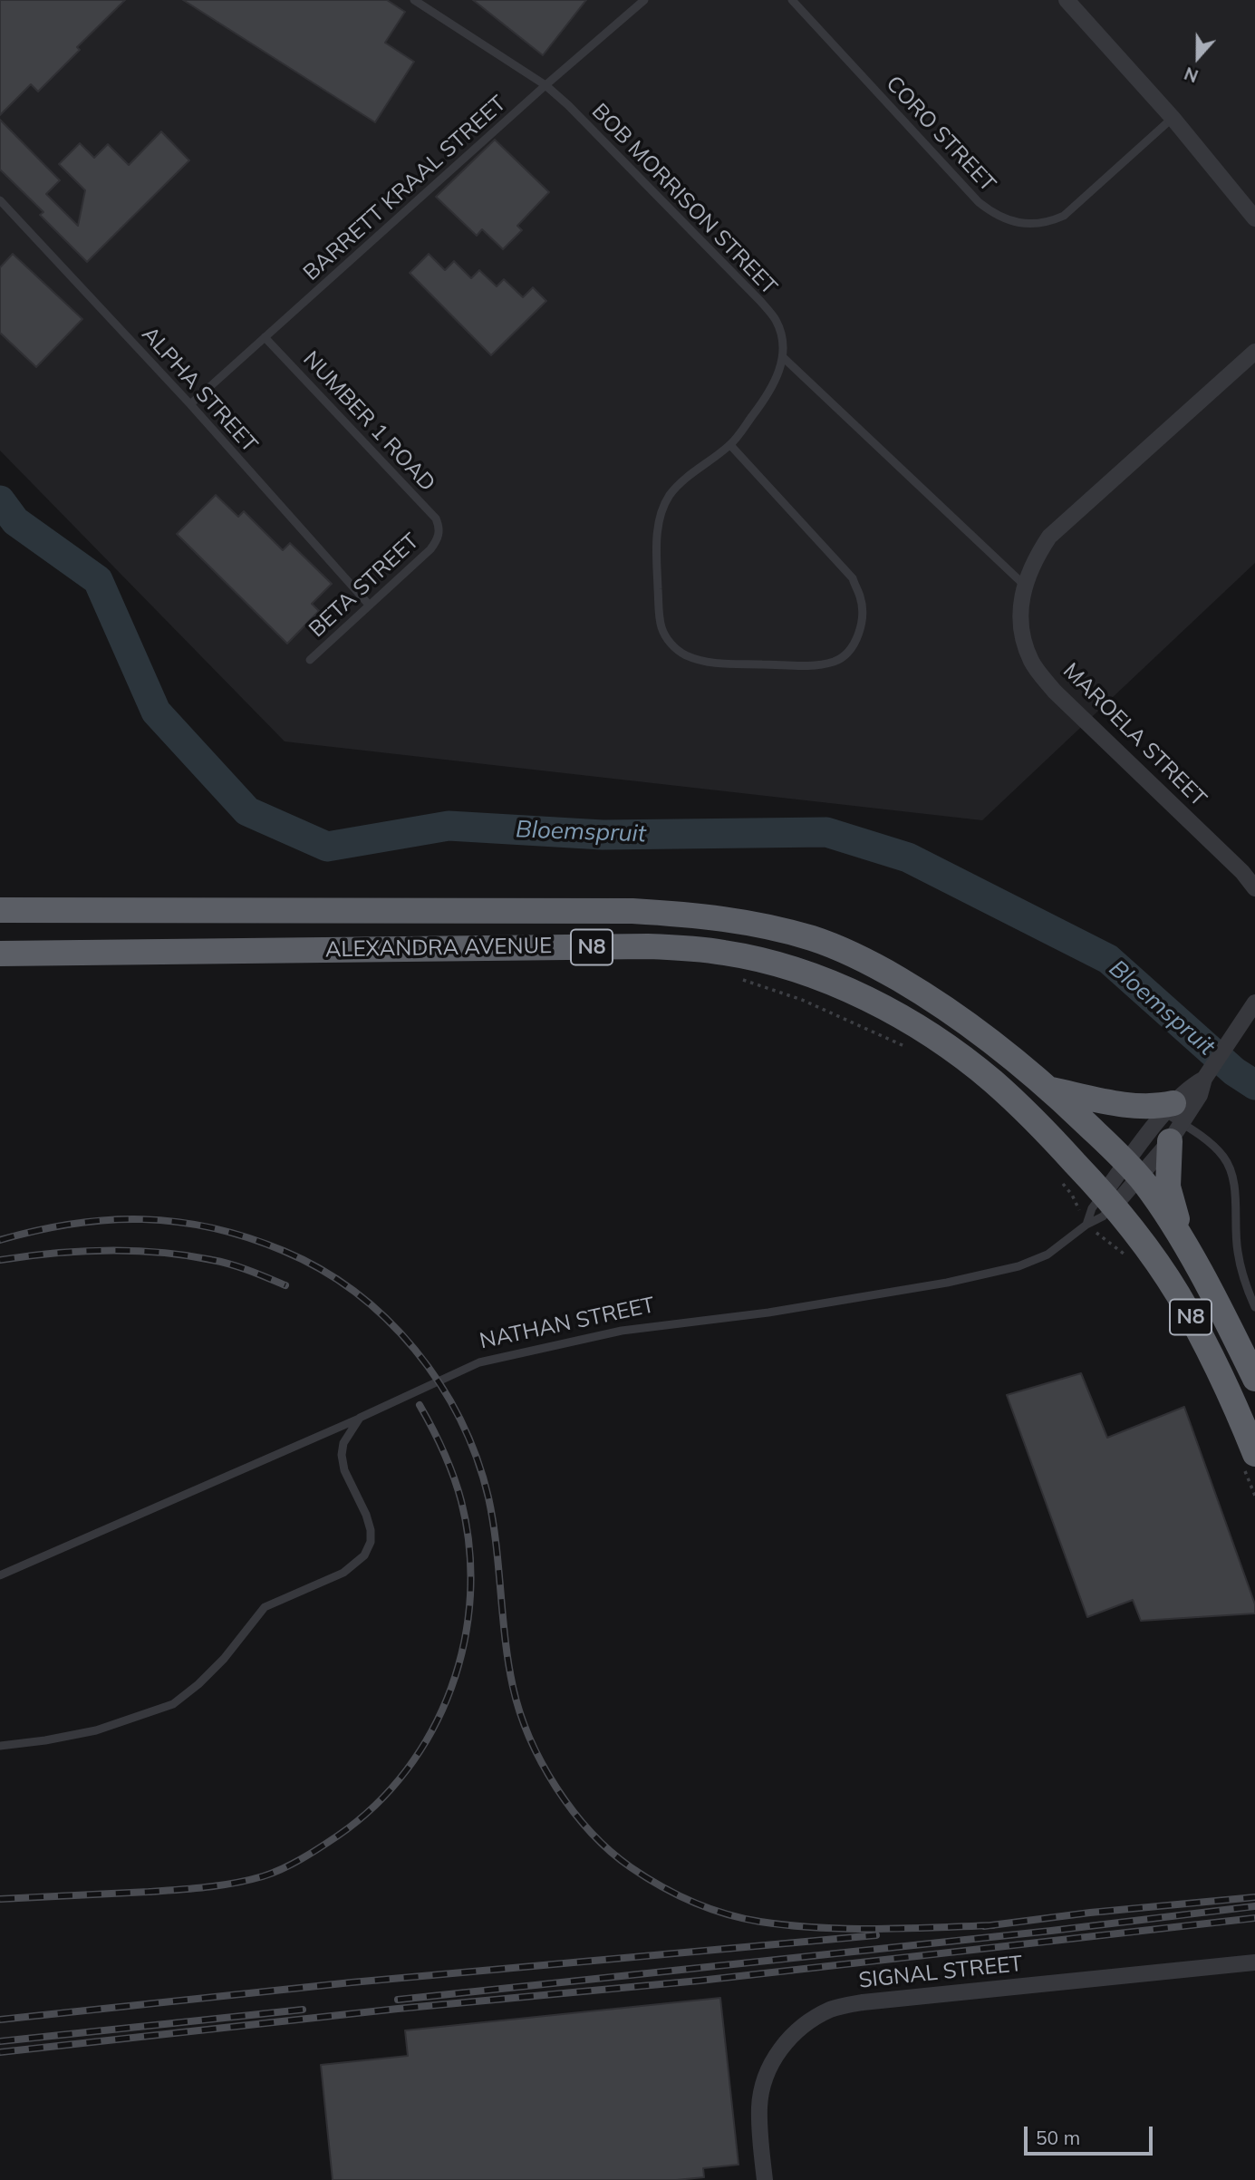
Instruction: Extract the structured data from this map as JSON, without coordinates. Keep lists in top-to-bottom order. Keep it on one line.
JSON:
{"streets":{"highway":["N8","ALEXANDRA AVENUE"],"street":["MAROELA STREET","NATHAN STREET","SIGNAL STREET"],"lane":["CORO STREET","BARRETT KRAAL STREET","BOB MORRISON STREET","ALPHA STREET","NUMBER 1 ROAD","BETA STREET"]},"crossings":[["BARRETT KRAAL STREET","BOB MORRISON STREET"],["BARRETT KRAAL STREET","ALPHA STREET"],["BARRETT KRAAL STREET","NUMBER 1 ROAD"],["ALPHA STREET","BETA STREET"],["NUMBER 1 ROAD","BETA STREET"],["ALEXANDRA AVENUE","NATHAN STREET"]],"water":["Bloemspruit"],"scale_bar":"50 m","north":"bottom"}
